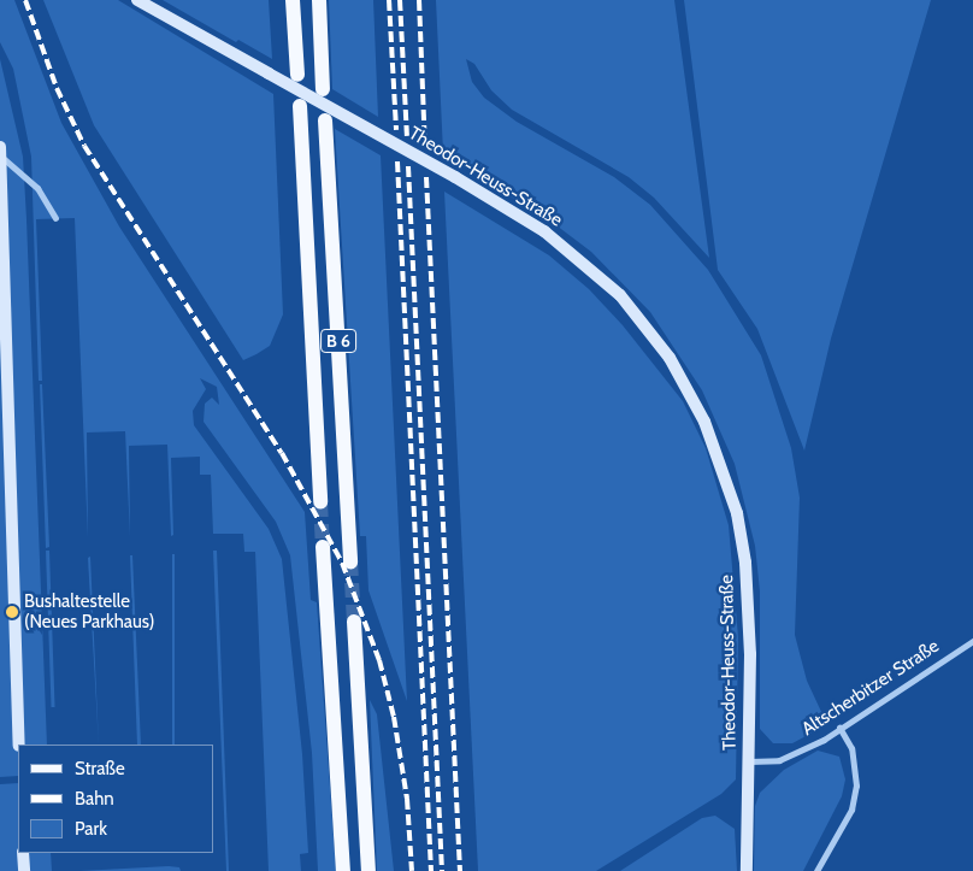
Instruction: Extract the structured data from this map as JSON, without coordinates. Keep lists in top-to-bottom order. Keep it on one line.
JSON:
{"streets":{"main road":["B 6"],"street":["Theodor-Heuss-Straße","Altscherbitzer Straße"]},"crossings":[["Theodor-Heuss-Straße","Altscherbitzer Straße"]],"places":["Bushaltestelle (Neues Parkhaus)"],"legend":["Straße","Bahn","Park"]}
